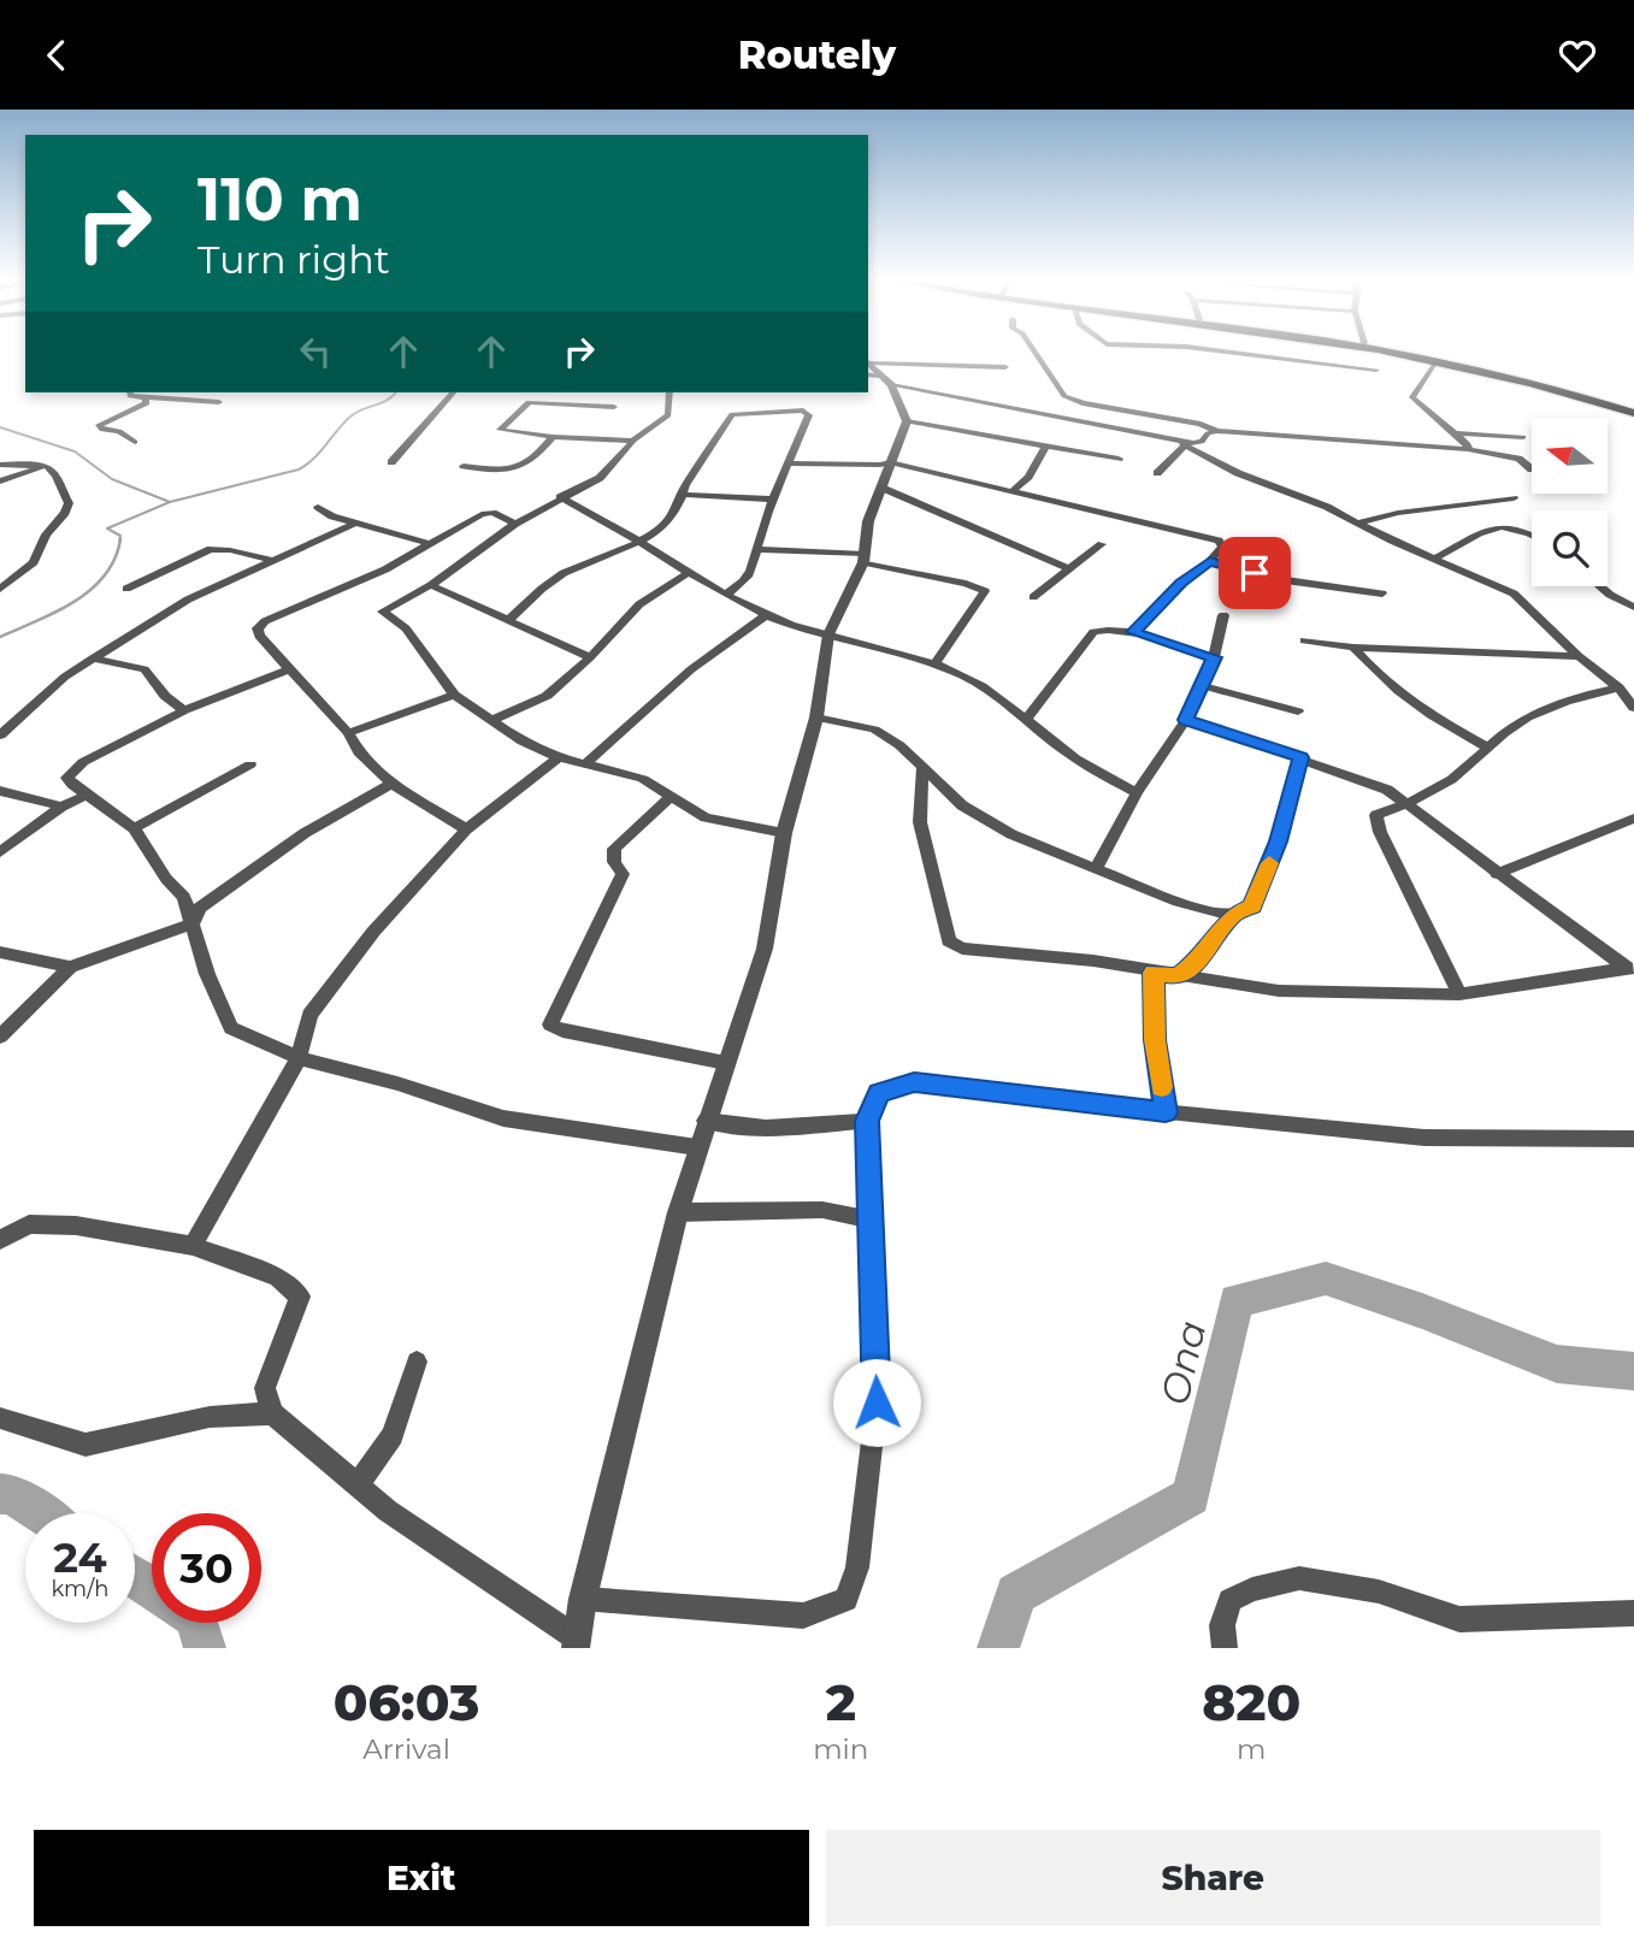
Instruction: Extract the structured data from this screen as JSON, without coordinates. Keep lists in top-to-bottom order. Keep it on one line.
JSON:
{"water":["Ona"],"north":"left","page":{"header":"Routely","turn":["110 m","Turn right"],"speed":"24 km/h","limit":"30","eta":["06:03","Arrival","2","min","820","m"],"buttons":["Exit","Share"]}}
